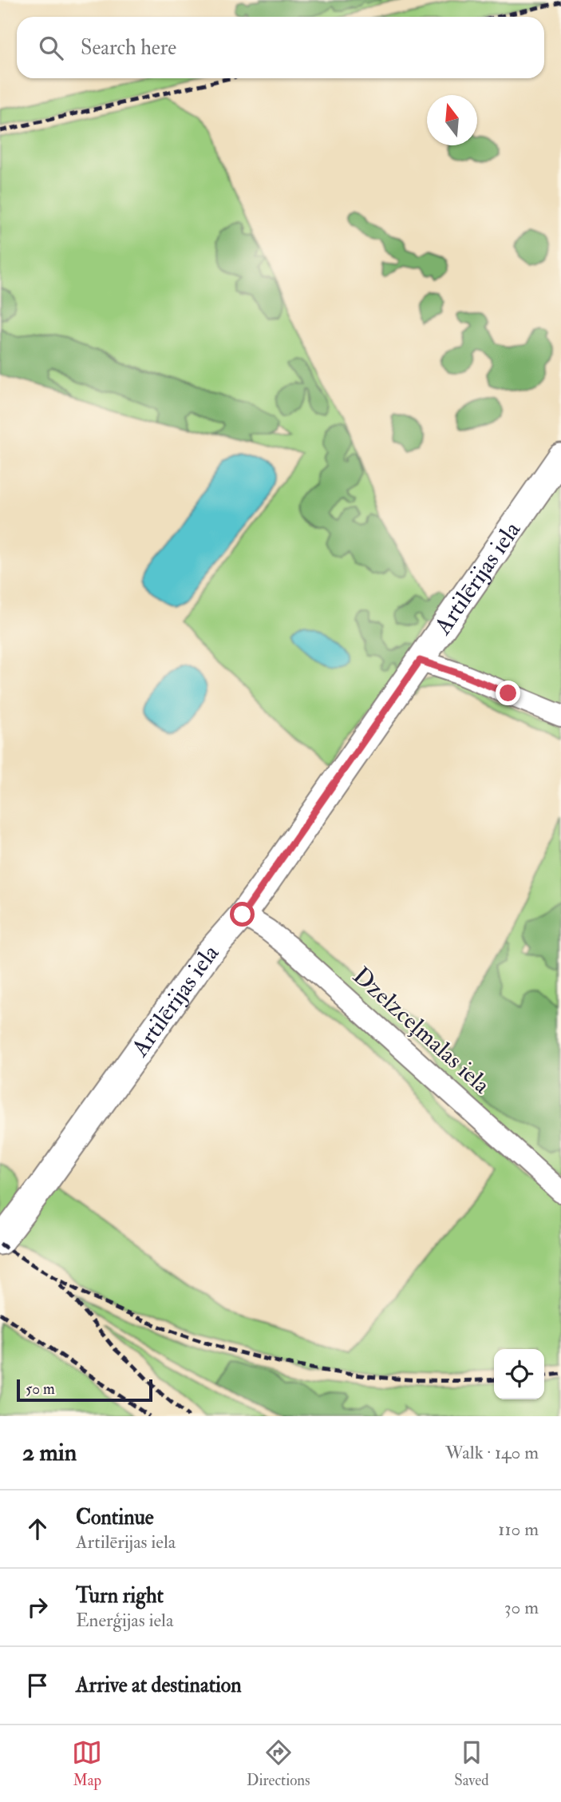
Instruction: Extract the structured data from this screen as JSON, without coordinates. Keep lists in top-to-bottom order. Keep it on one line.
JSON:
{"streets":{"street":["Artilērijas iela","Dzelzceļmalas iela"]},"crossings":[["Artilērijas iela","Dzelzceļmalas iela"]],"scale_bar":"50 m","north":"top","page":{"search":"Search here","scale":"50 m","heading":["2 min","Walk · 140 m"],"list":[["Continue","Artilērijas iela","110 m"],["Turn right","Enerģijas iela","30 m"],"Arrive at destination"],"nav":["Map","Directions","Saved"]}}
